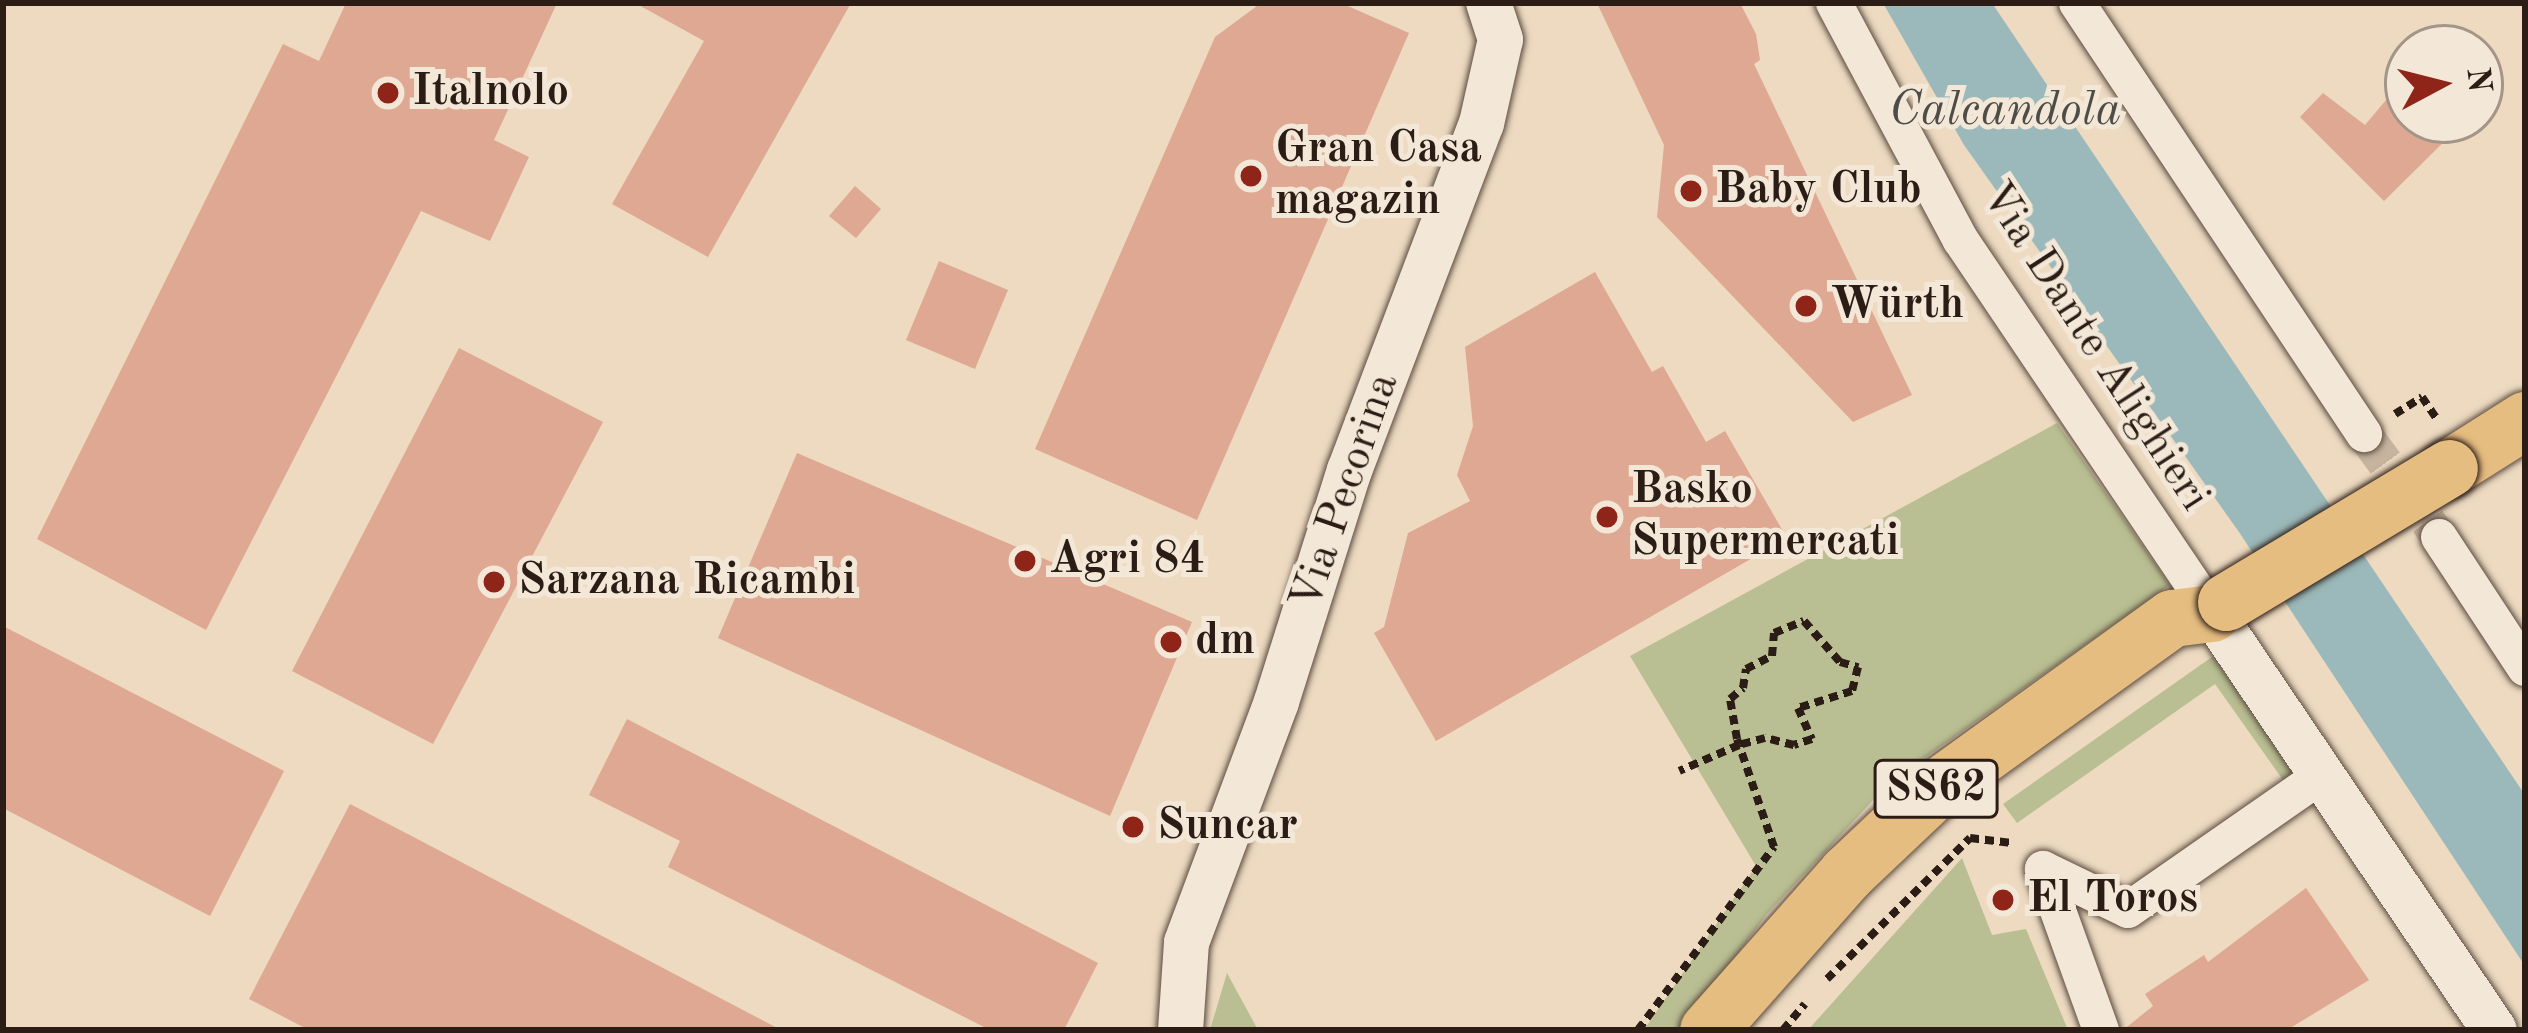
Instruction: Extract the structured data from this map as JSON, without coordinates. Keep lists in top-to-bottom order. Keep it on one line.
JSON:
{"streets":{"main road":["SS62"],"street":["Via Dante Alighieri","Via Pecorina"]},"crossings":[["Via Dante Alighieri","SS62"]],"water":["Calcandola"],"places":["Italnolo","Gran Casa magazin","Baby Club","Würth","Basko Supermercati","Agri 84","Sarzana Ricambi","dm","Suncar","El Toros"],"north":"right"}
